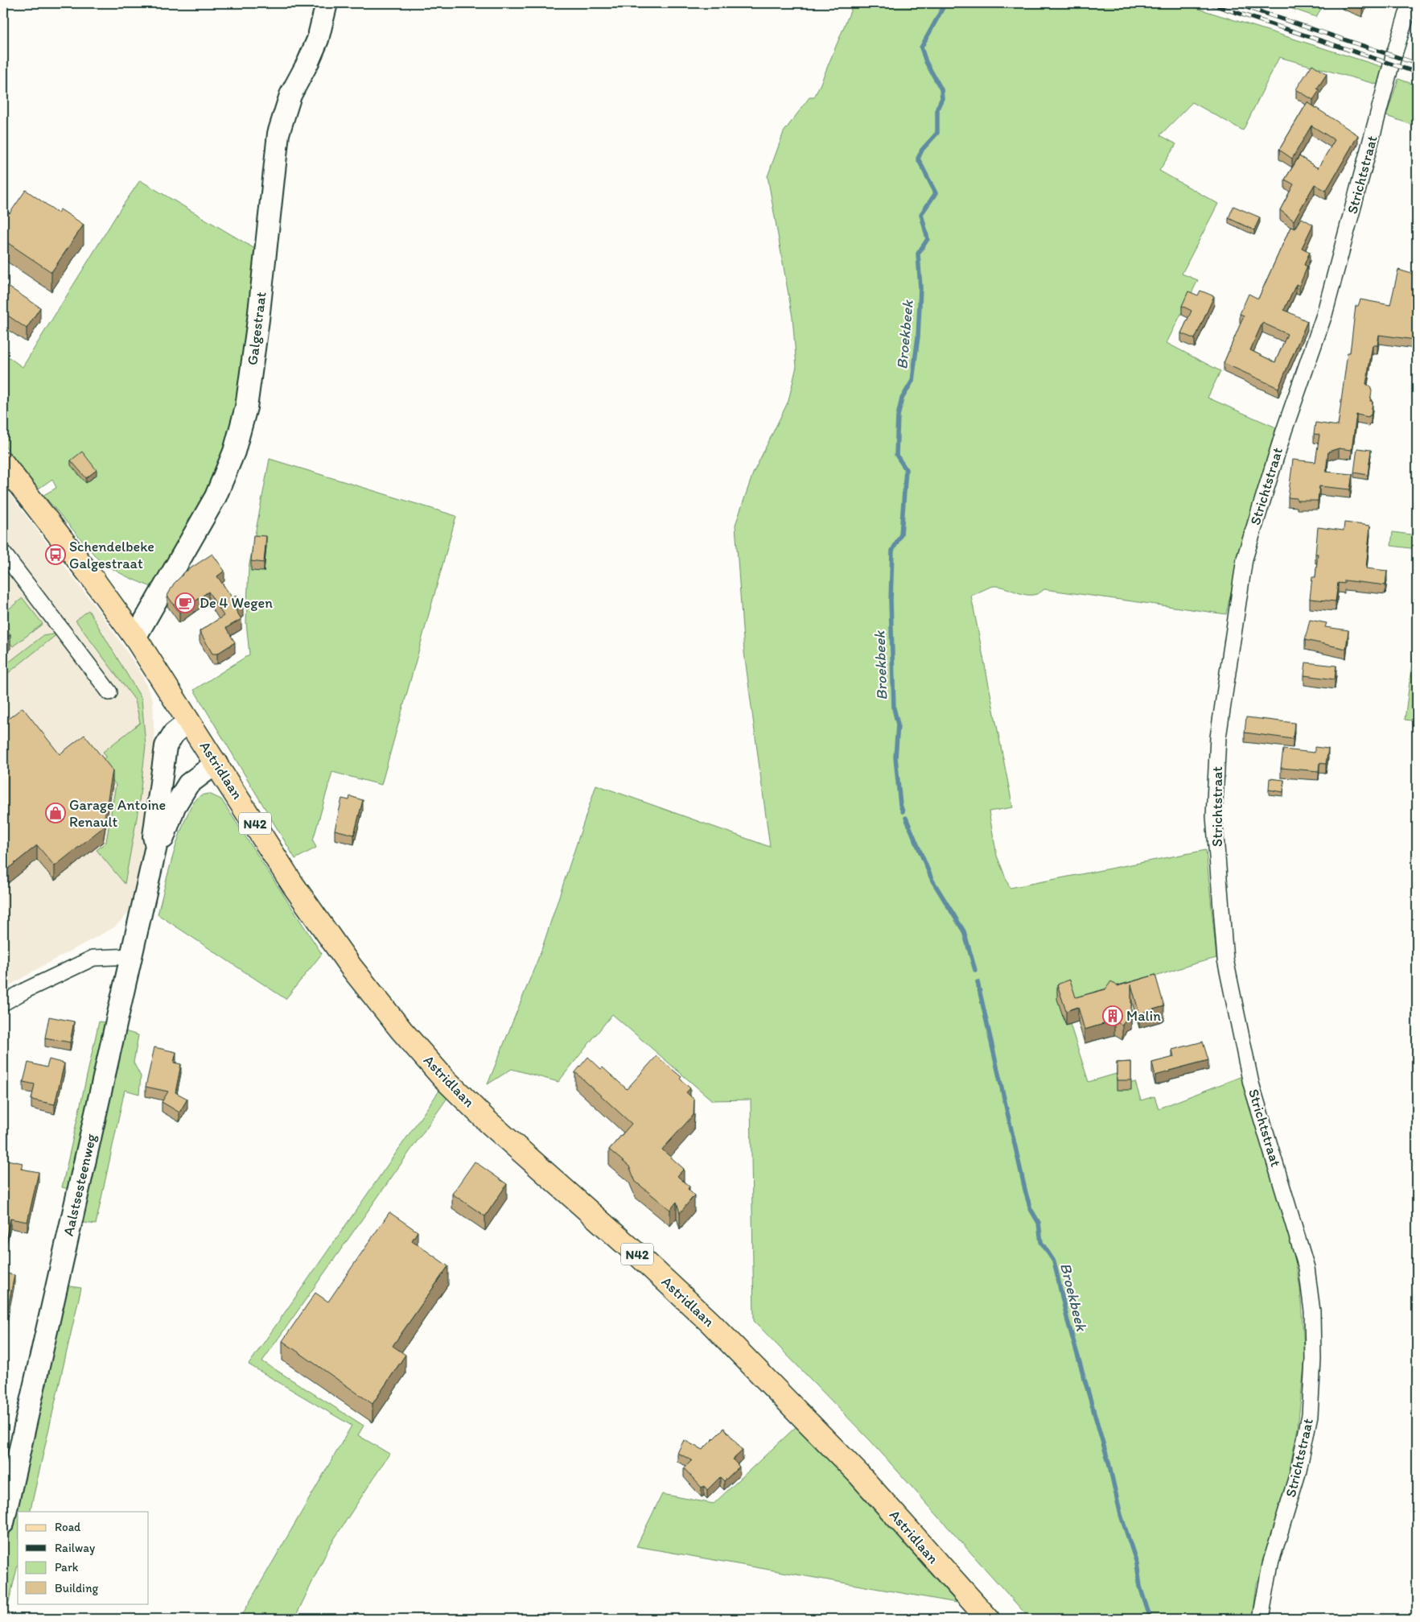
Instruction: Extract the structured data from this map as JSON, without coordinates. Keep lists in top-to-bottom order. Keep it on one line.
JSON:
{"streets":{"main road":["Galgestraat","Astridlaan","N42","Aalstsesteenweg"],"street":["Strichtstraat"]},"crossings":[["Galgestraat","Astridlaan"],["Astridlaan","Aalstsesteenweg"]],"water":["Broekbeek"],"places":{"bus stop":["Schendelbeke Galgestraat"],"cafe":["De 4 Wegen"],"shop":["Garage Antoine Renault"],"building":["Malin"]},"legend":["Road","Railway","Park","Building"]}
